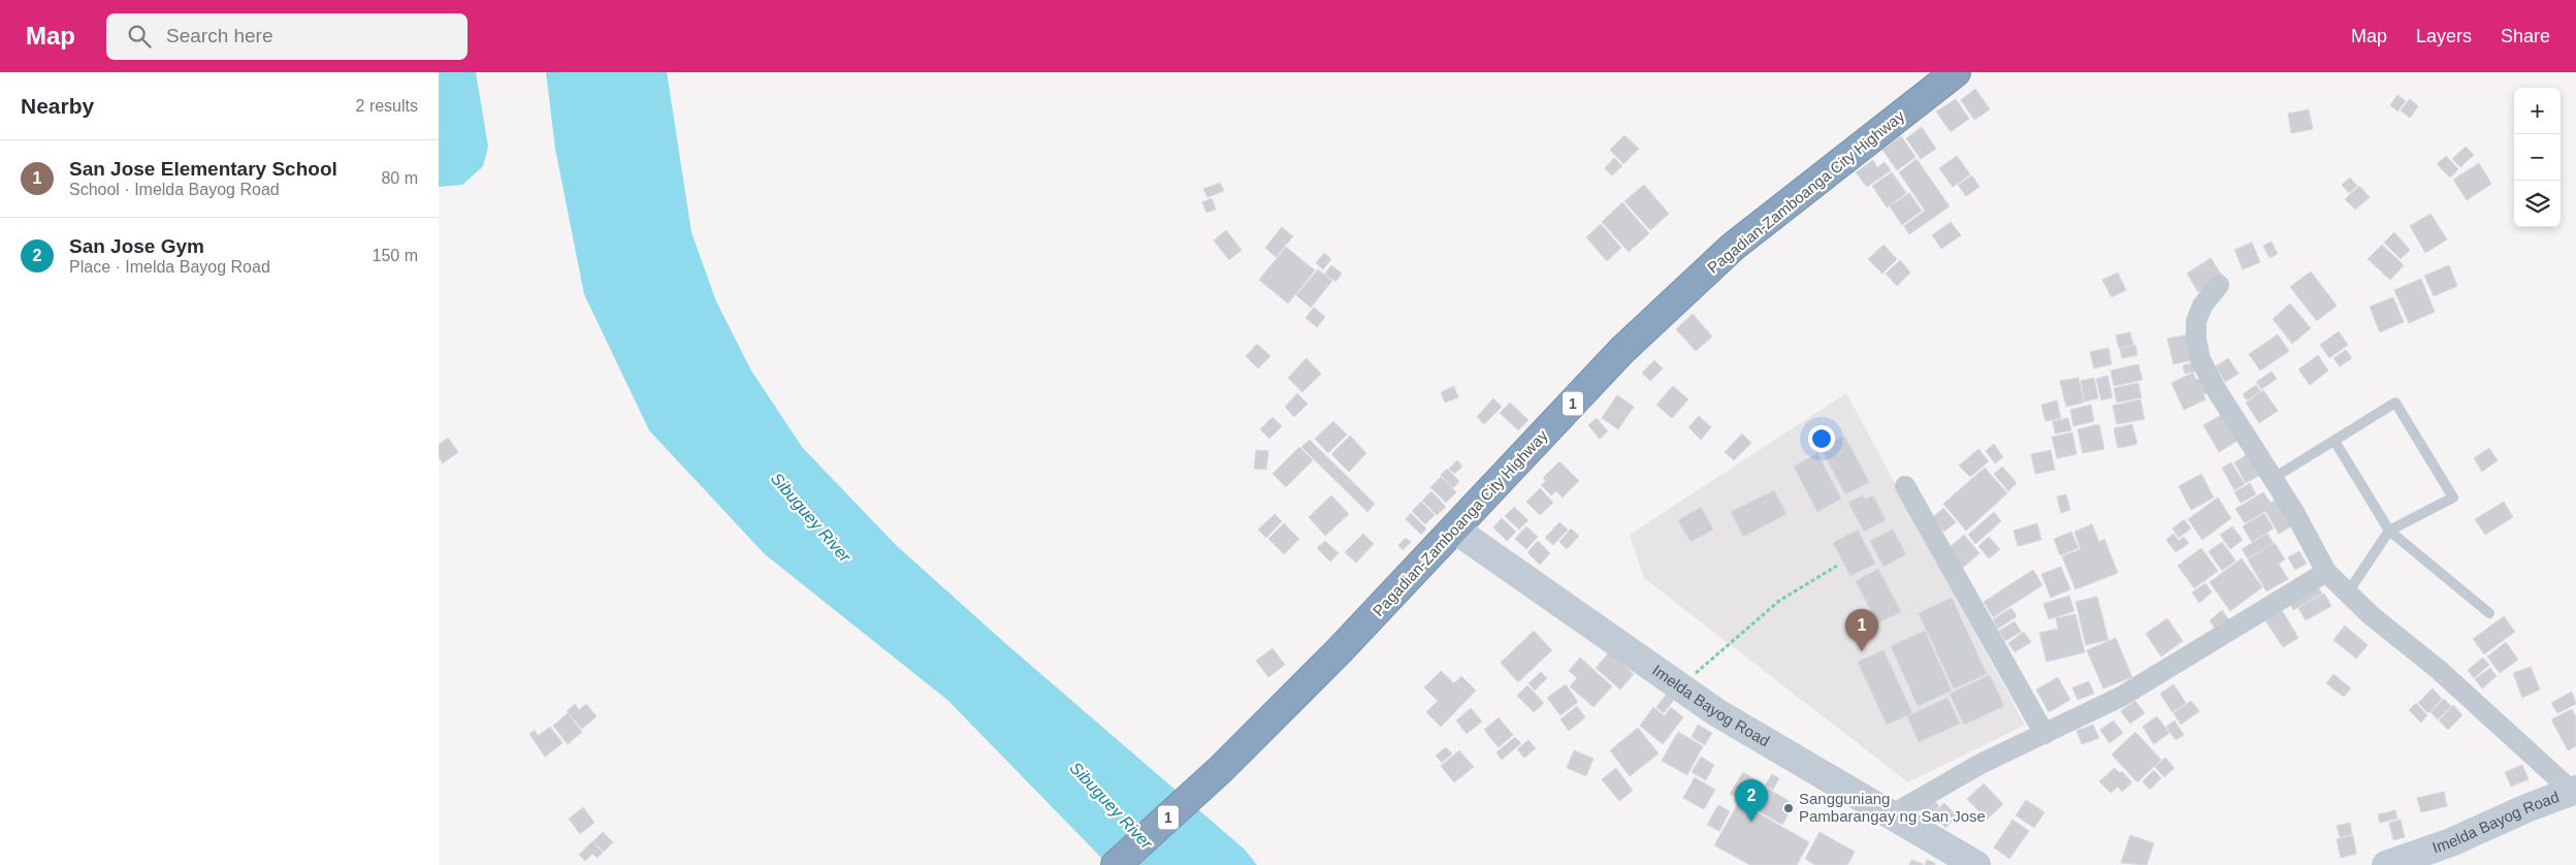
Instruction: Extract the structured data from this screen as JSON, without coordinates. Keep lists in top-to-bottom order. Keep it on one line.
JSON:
{"streets":{"highway":["Pagadian-Zamboanga City Highway","1"],"main road":["Imelda Bayog Road"]},"crossings":[["Pagadian-Zamboanga City Highway","Imelda Bayog Road"]],"water":["Sibuguey River"],"places":["Sangguniang Pambarangay ng San Jose"],"page":{"header":"Map","search":"Search here","nav":["Map","Layers","Share"],"heading":["Nearby","2 results"],"map_buttons":["+","−"],"list":[{"mark":"1","name":"San Jose Elementary School","note":"School · Imelda Bayog Road","value":"80 m"},{"mark":"2","name":"San Jose Gym","note":"Place · Imelda Bayog Road","value":"150 m"}],"pins":["1","2"]}}
